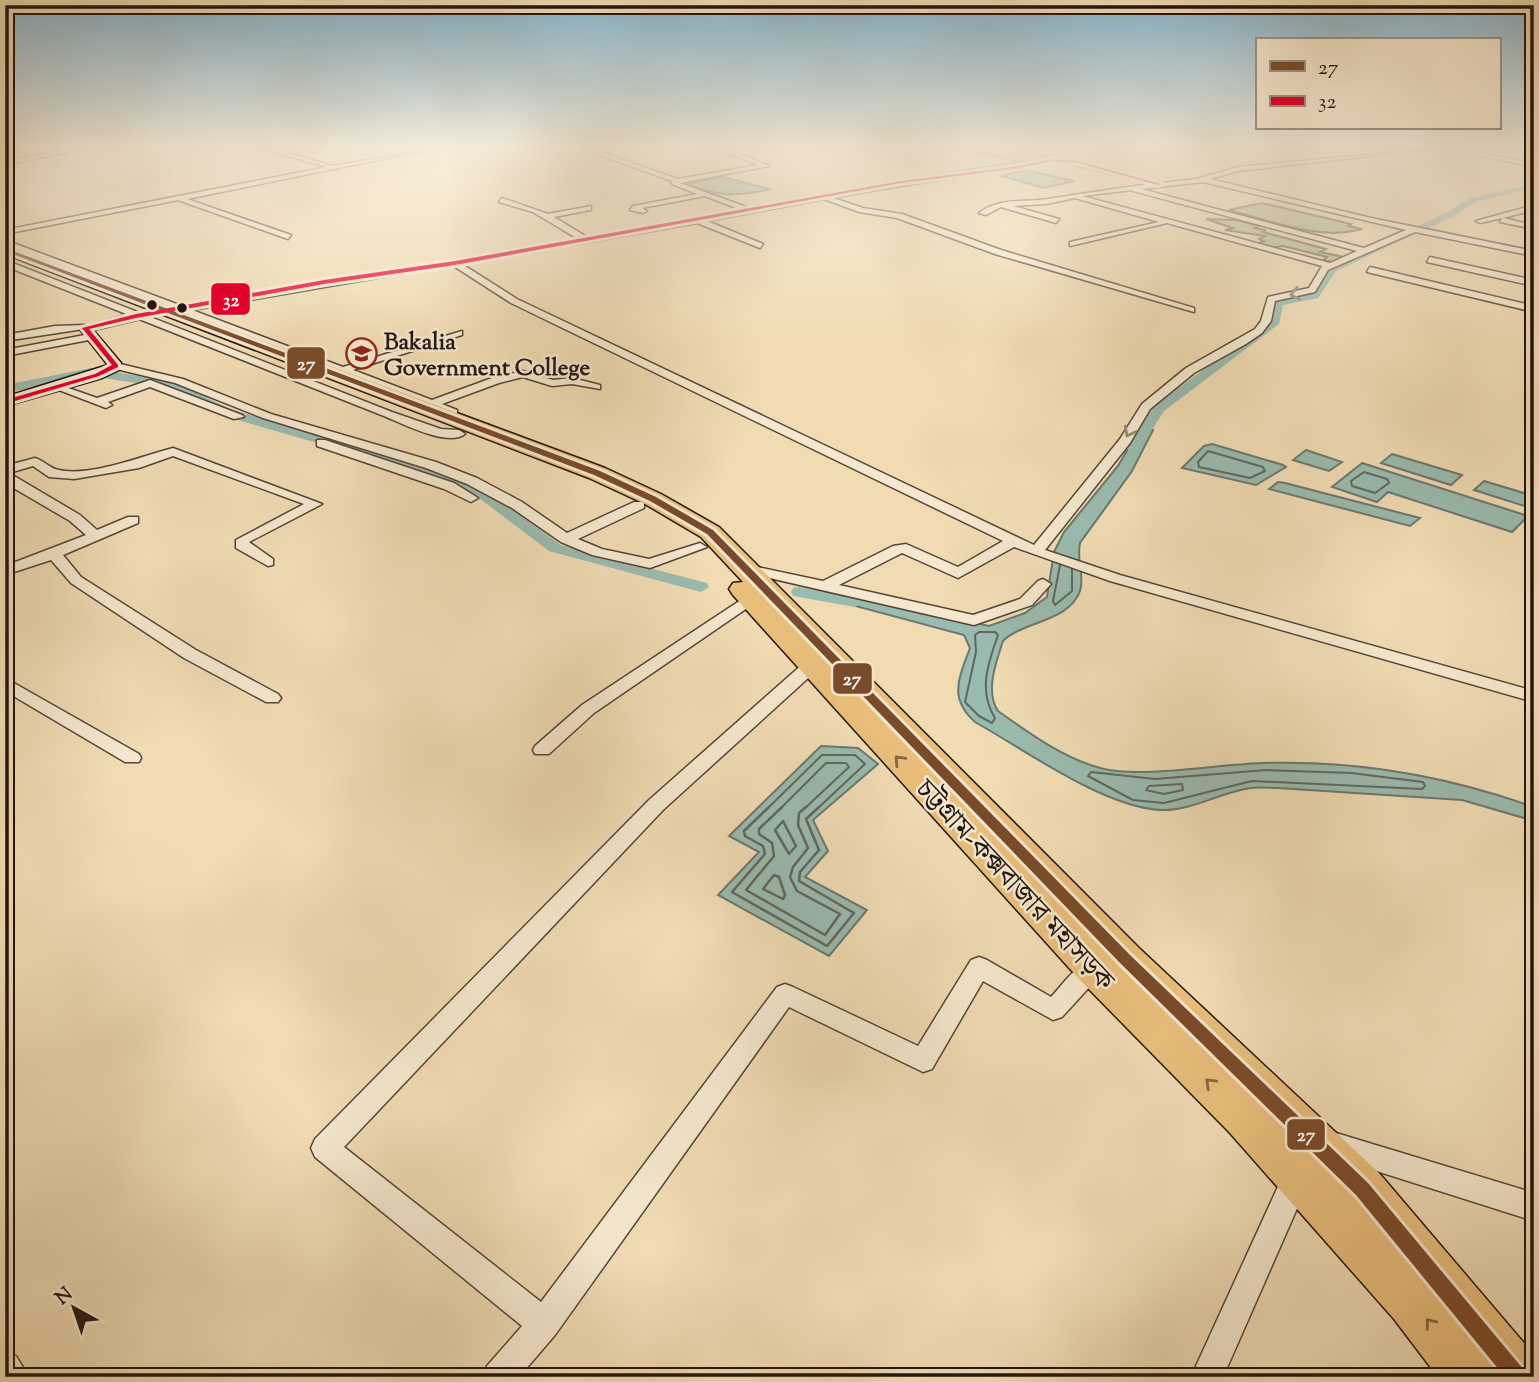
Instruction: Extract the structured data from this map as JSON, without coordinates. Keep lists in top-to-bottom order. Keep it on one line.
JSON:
{"streets":{"highway":["চট্টগ্রাম-কক্সবাজার মহাসড়ক"]},"places":{"school or university":["Bakalia Government College"]},"lines":["transit line 32","transit line 27"],"legend":["27","32"],"north":"top left"}
